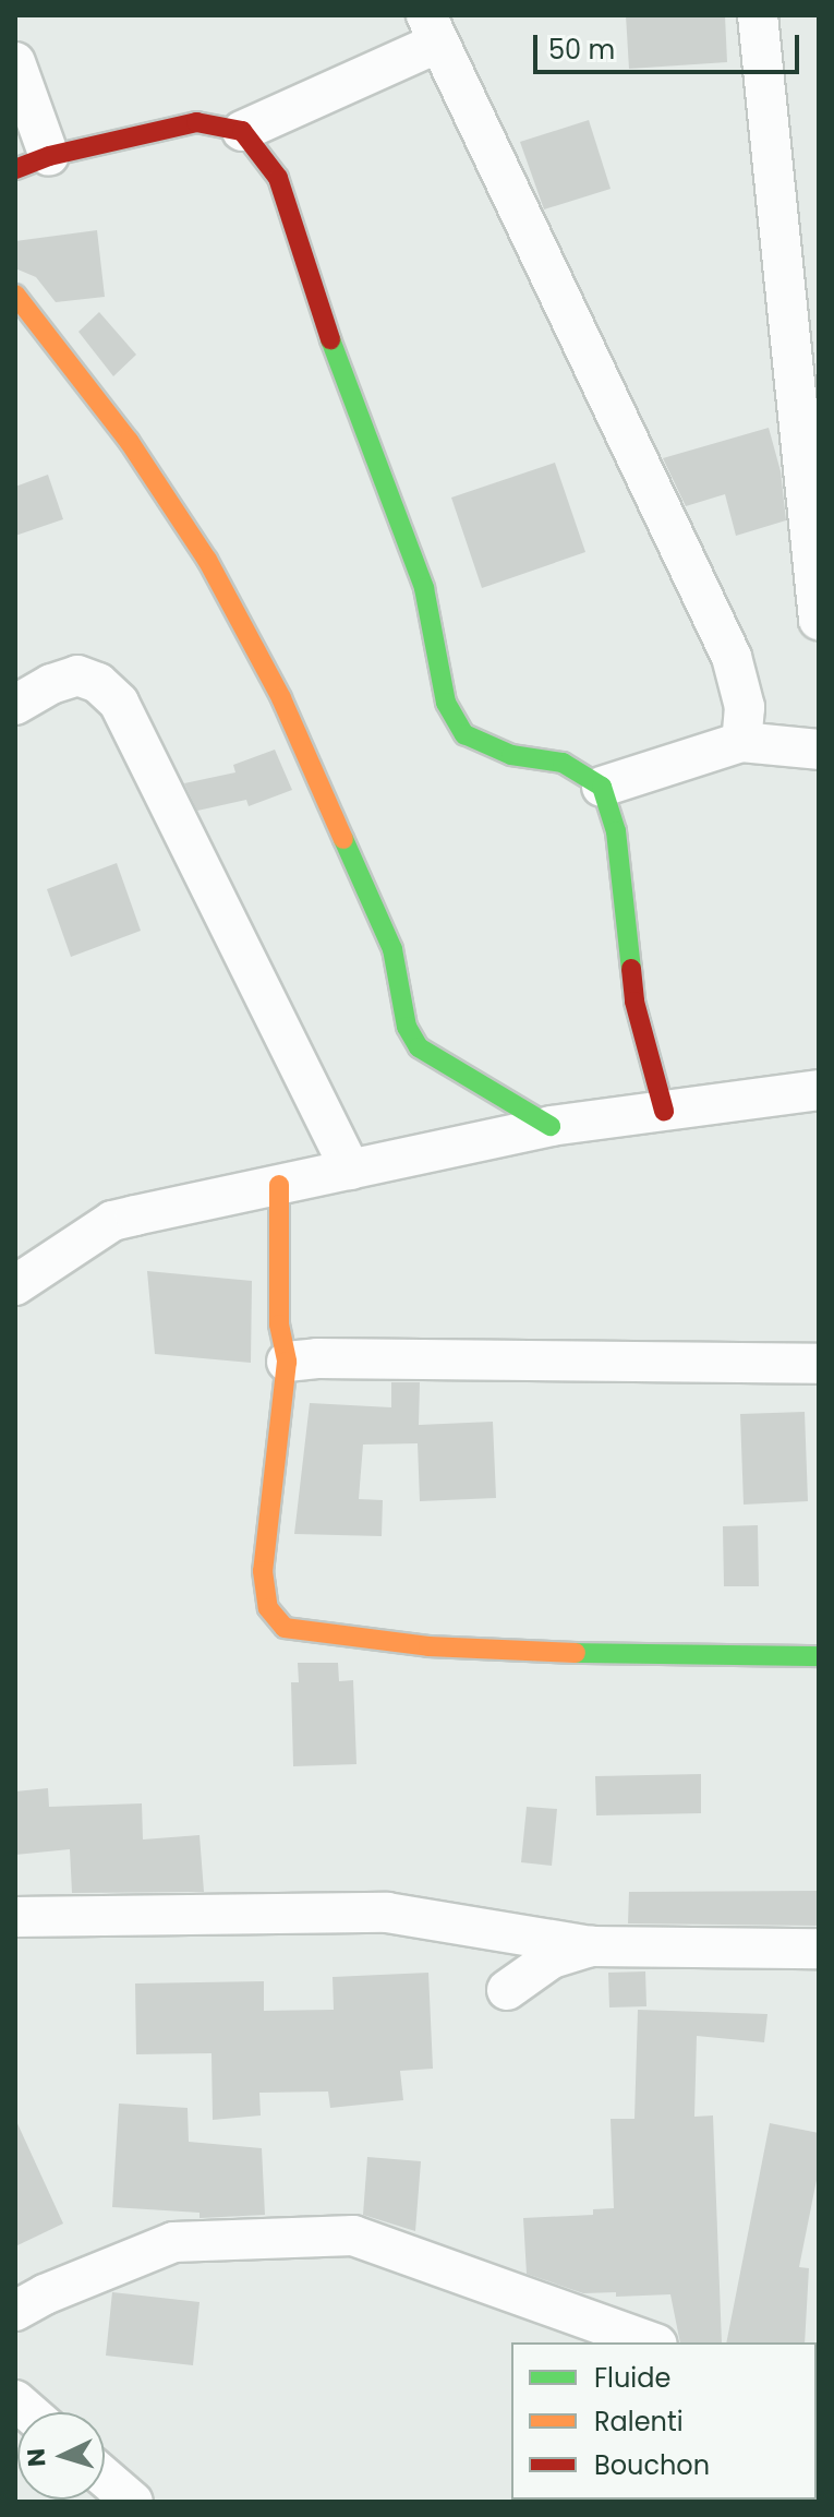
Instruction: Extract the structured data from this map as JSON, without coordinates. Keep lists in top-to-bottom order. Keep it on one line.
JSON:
{"legend":["Fluide","Ralenti","Bouchon"],"scale_bar":"50 m","north":"left"}
